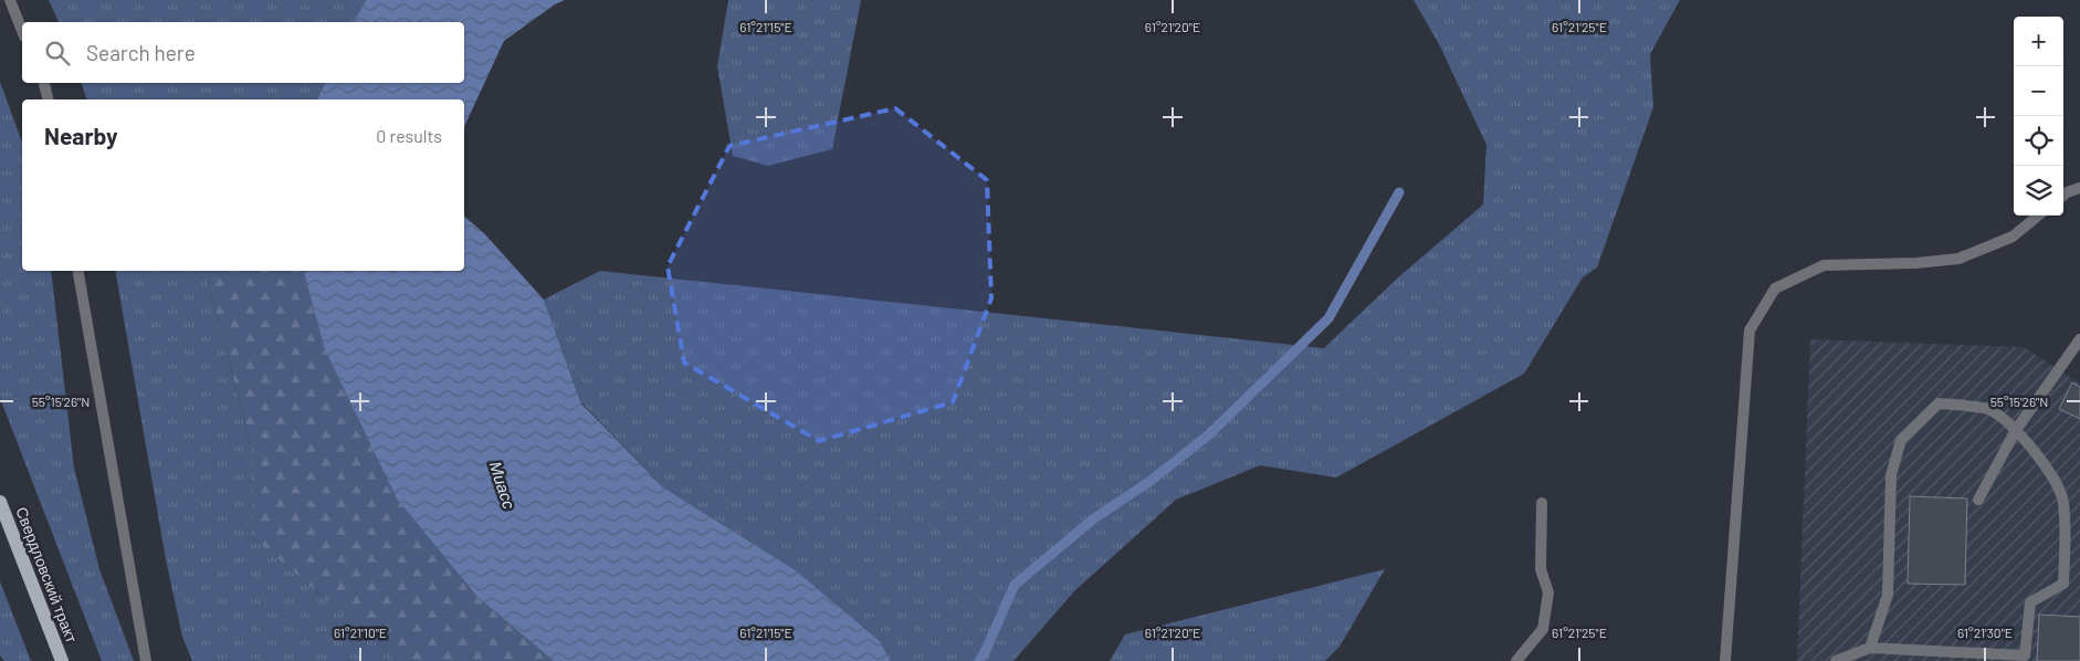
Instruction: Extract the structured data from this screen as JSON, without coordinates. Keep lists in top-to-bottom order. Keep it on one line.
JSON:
{"streets":{"main road":["Свердловский тракт"]},"water":["Миасс"],"page":{"map_buttons":["+","−"],"search":"Search here","heading":["Nearby","0 results"]},"coordinates":["61°21'15\"E","61°21'20\"E","61°21'25\"E","55°15'26\"N","61°21'10\"E","61°21'30\"E"]}
